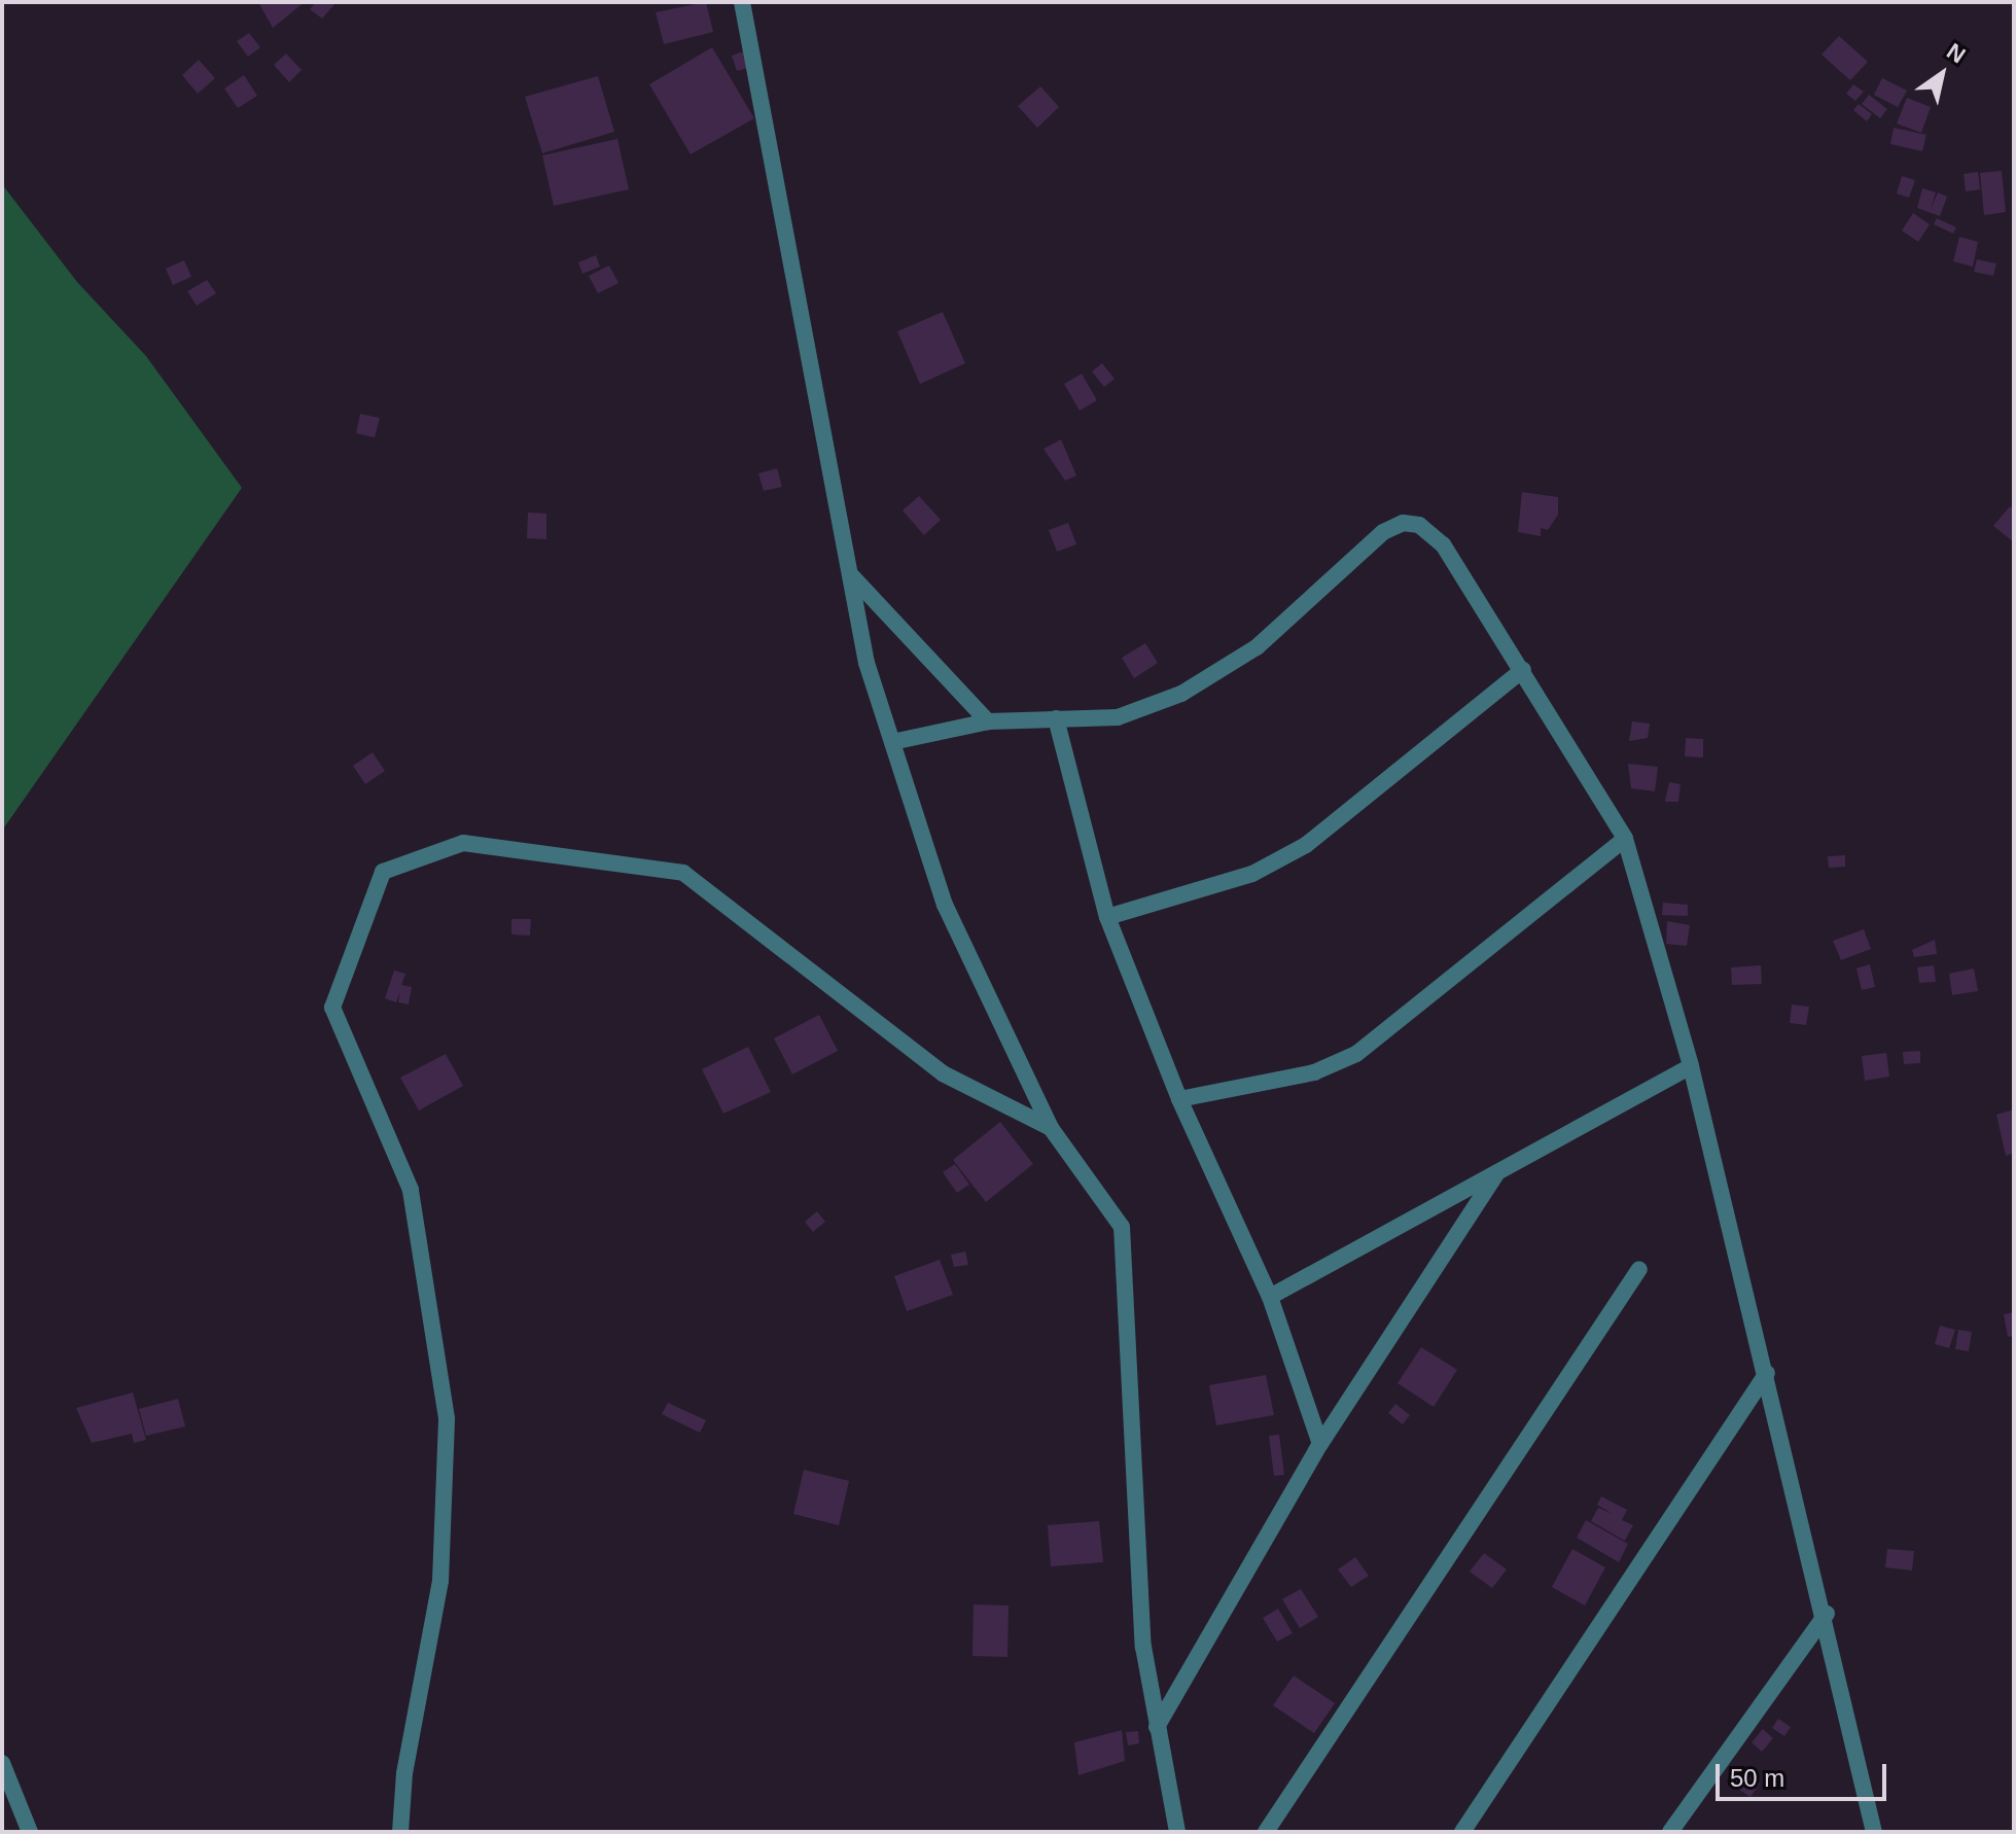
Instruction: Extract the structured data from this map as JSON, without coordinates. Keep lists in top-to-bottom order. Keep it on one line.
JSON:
{"scale_bar":"50 m","north":"top right"}
